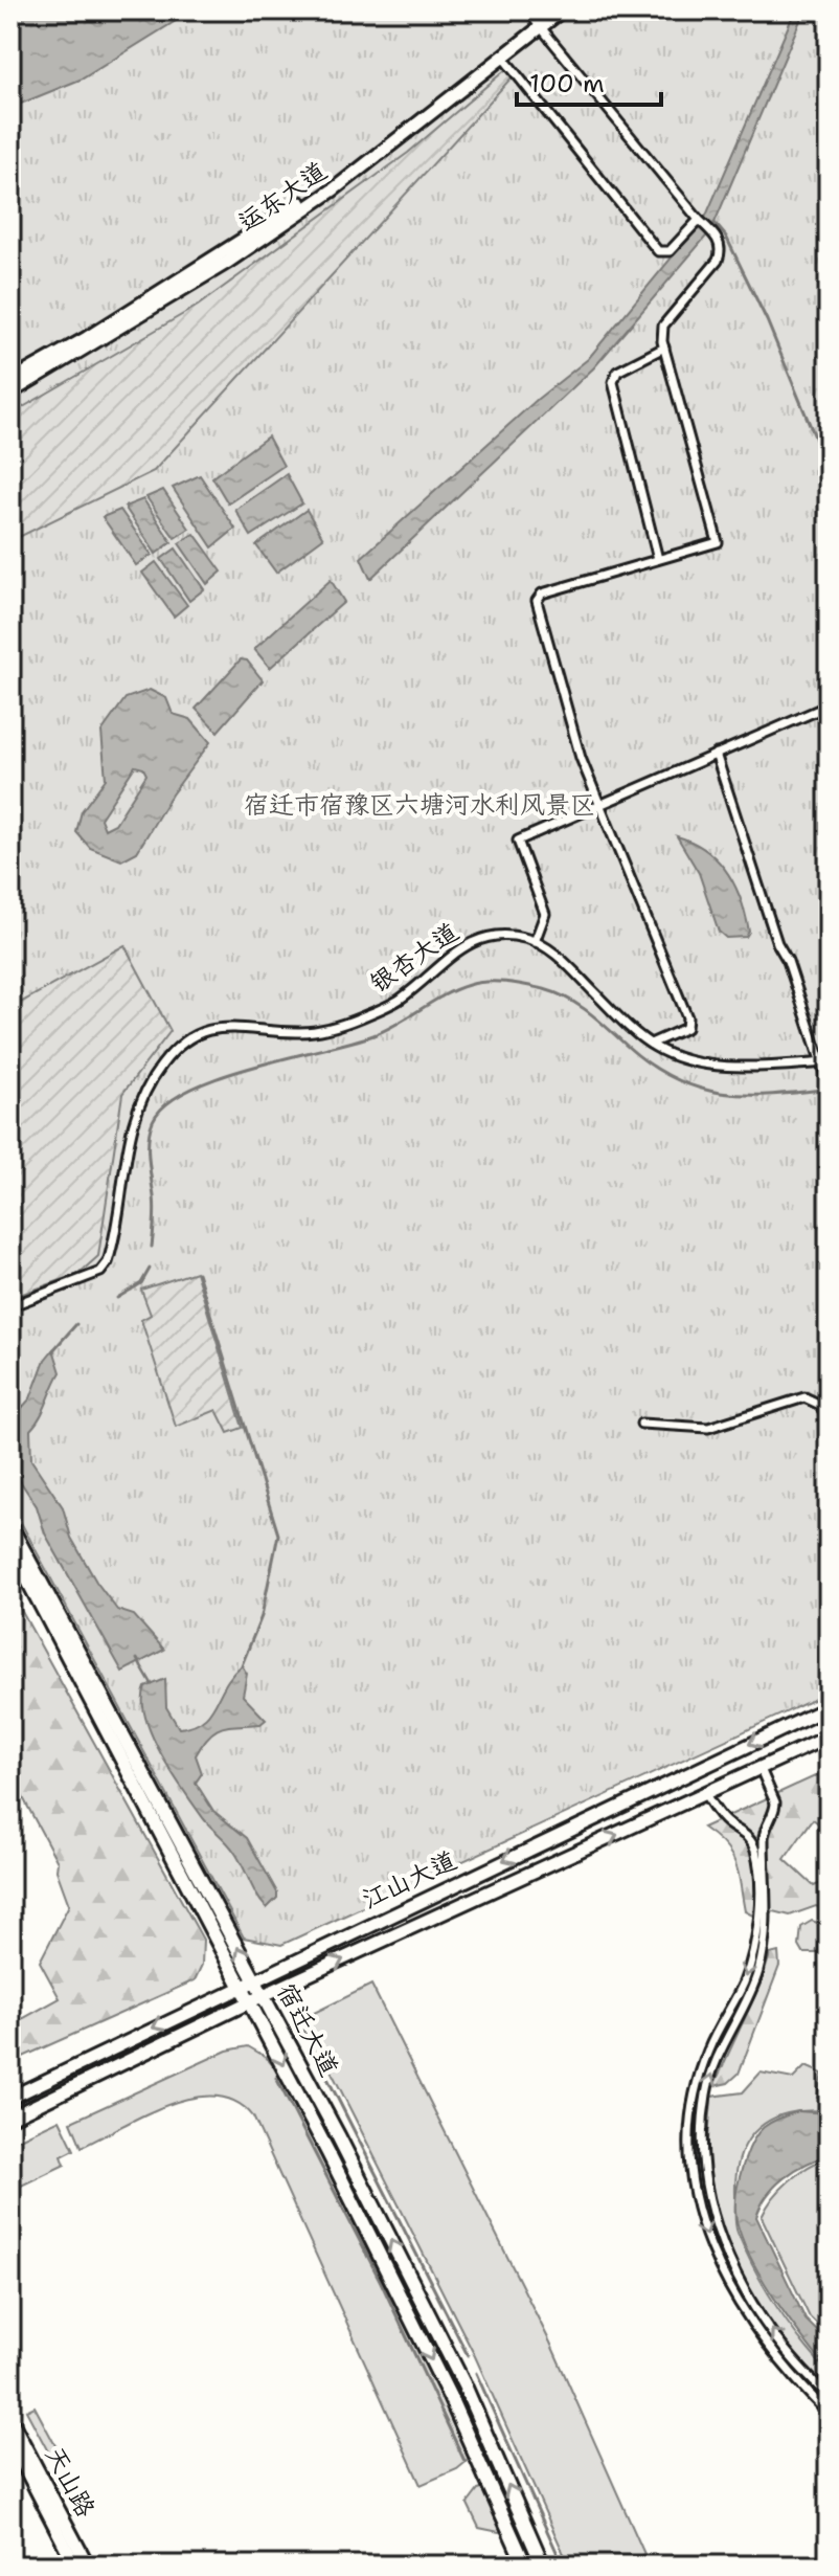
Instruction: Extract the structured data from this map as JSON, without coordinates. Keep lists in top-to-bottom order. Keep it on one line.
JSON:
{"streets":{"main road":["运东大道","江山大道","宿迁大道","天山路"],"street":["银杏大道"]},"crossings":[["江山大道","宿迁大道"]],"parks":["宿迁市宿豫区六塘河水利风景区"],"scale_bar":"100 m"}
